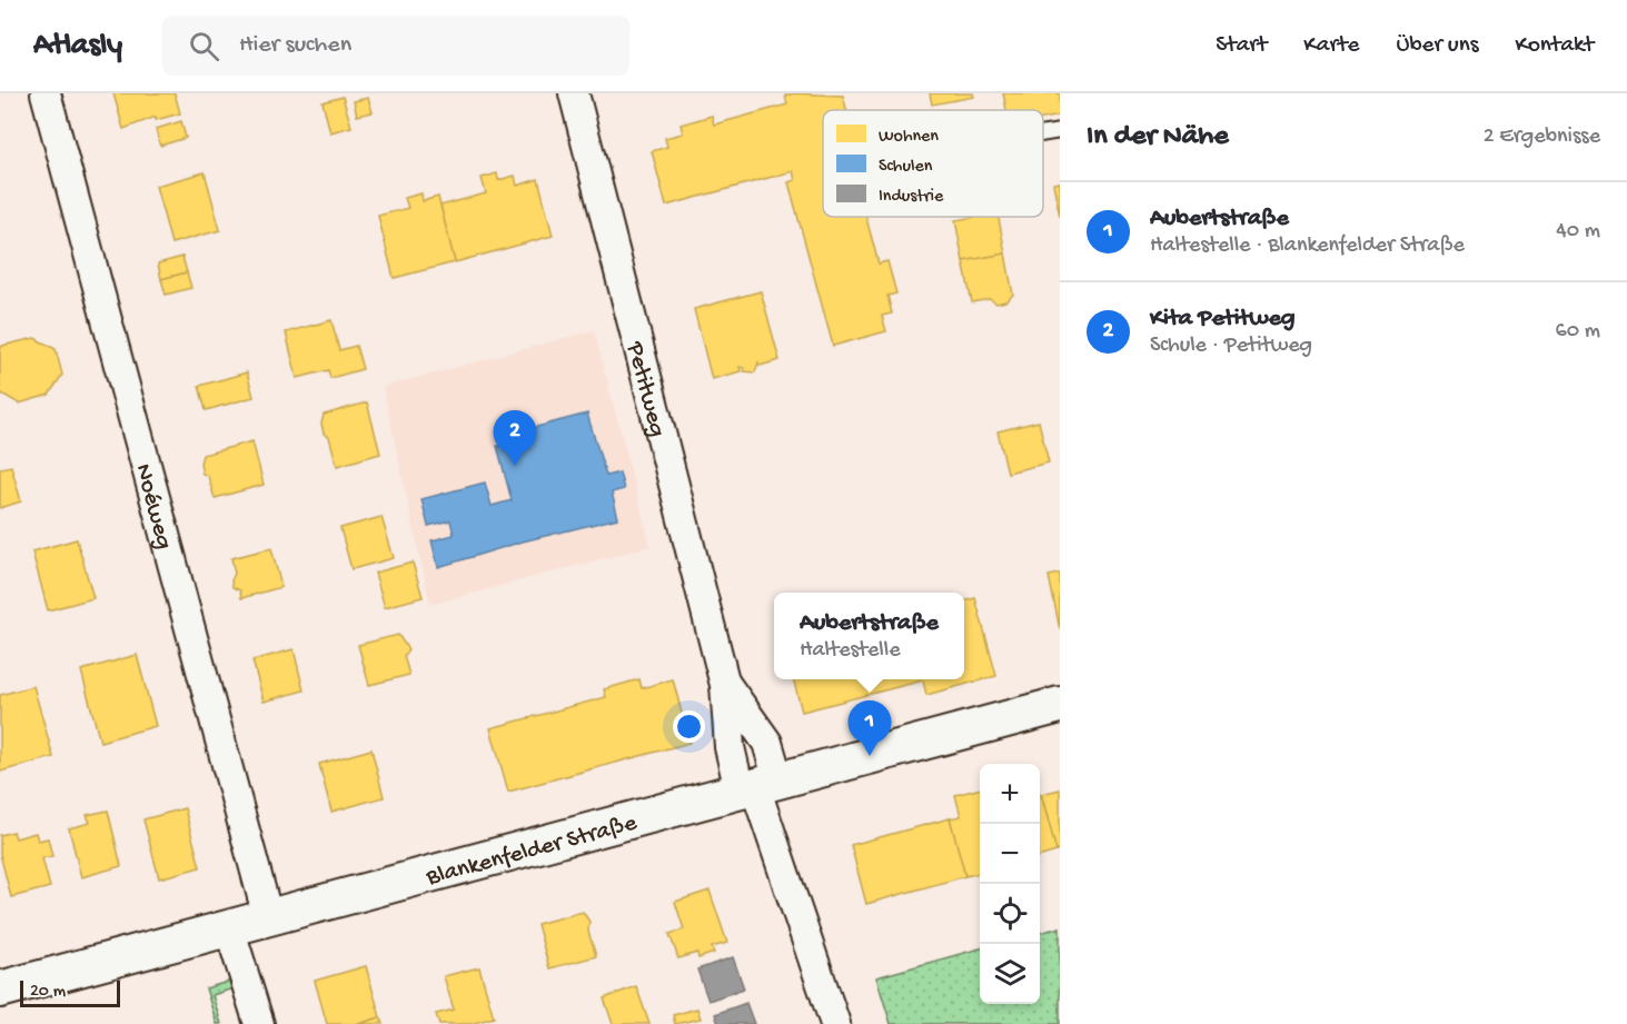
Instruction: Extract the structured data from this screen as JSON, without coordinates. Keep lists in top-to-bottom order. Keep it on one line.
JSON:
{"streets":{"street":["Petitweg","Noéweg","Blankenfelder Straße"]},"crossings":[["Petitweg","Blankenfelder Straße"],["Noéweg","Blankenfelder Straße"]],"legend":["Wohnen","Schulen","Industrie"],"scale_bar":"20 m","page":{"header":"Atlasly","search":"Hier suchen","nav":["Start","Karte","Über uns","Kontakt"],"heading":["In der Nähe","2 Ergebnisse"],"list":[{"mark":"1","name":"Aubertstraße","note":"Haltestelle · Blankenfelder Straße","value":"40 m"},{"mark":"2","name":"Kita Petitweg","note":"Schule · Petitweg","value":"60 m"}],"pins":["2","1"],"popup":["Aubertstraße","Haltestelle"],"map_buttons":["+","−"],"scale":"20 m"}}
